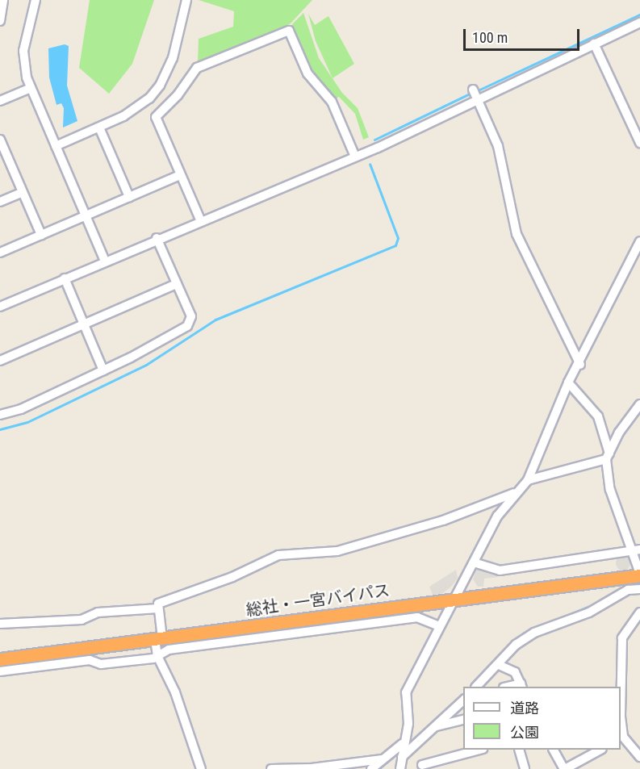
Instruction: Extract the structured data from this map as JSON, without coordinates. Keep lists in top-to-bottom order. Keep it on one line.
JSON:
{"streets":{"highway":["総社・一宮バイパス"]},"legend":["道路","公園"],"scale_bar":"100 m"}
